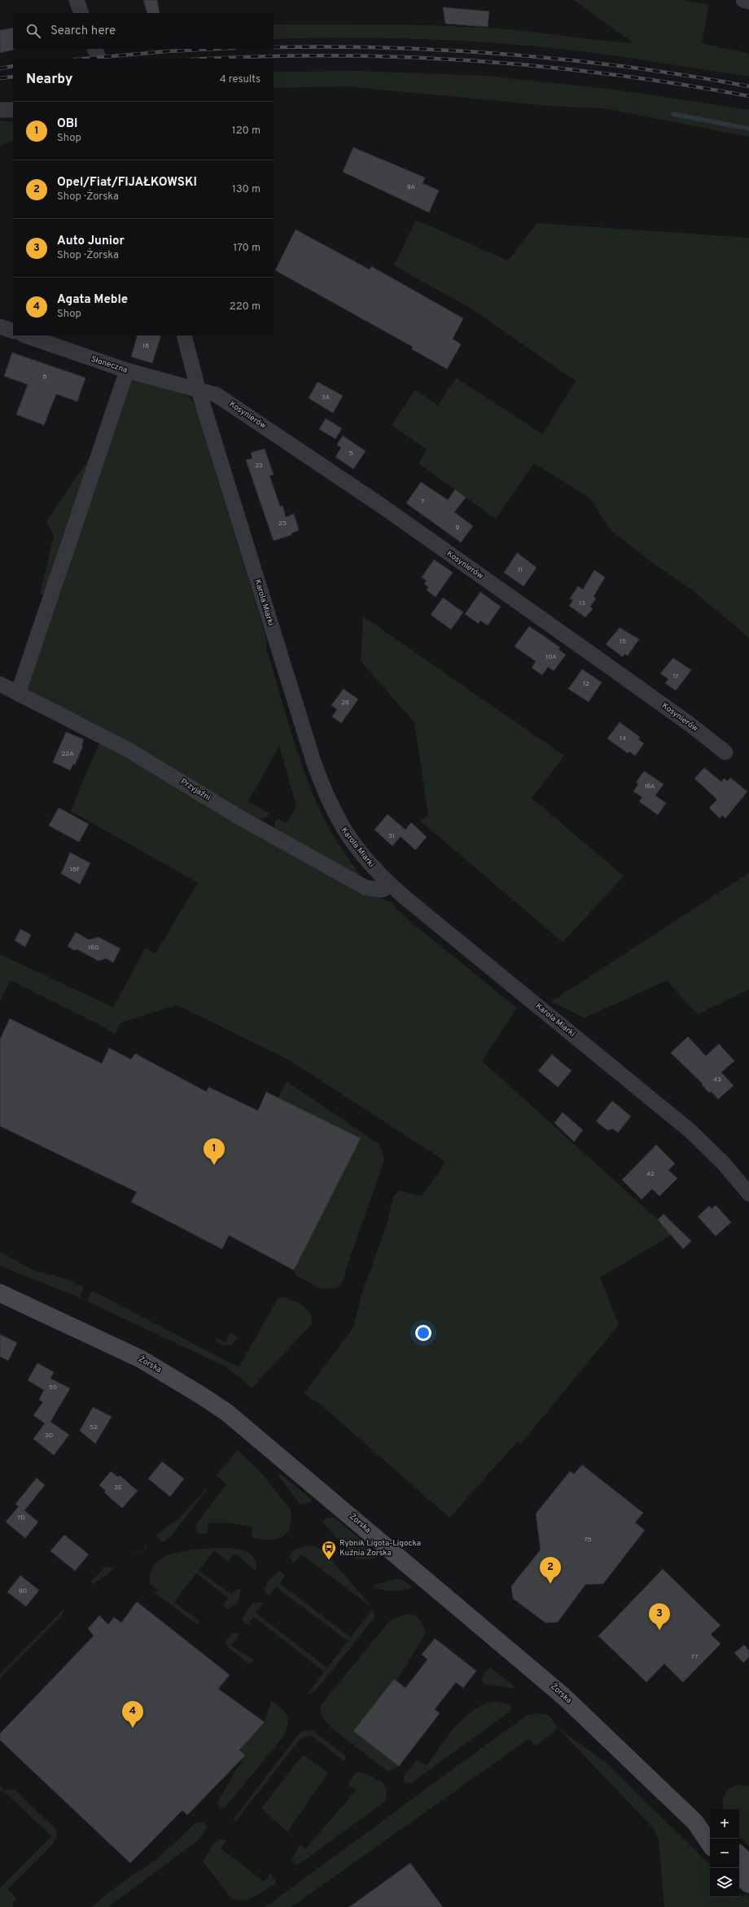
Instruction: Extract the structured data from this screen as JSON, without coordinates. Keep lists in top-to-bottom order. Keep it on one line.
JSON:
{"streets":{"main road":["Żorska"],"street":["Słoneczna","Kosynierów","Karola Miarki","Przyjaźni"]},"crossings":[["Słoneczna","Kosynierów"],["Słoneczna","Karola Miarki"],["Kosynierów","Karola Miarki"],["Karola Miarki","Przyjaźni"]],"places":{"bus stop":["Rybnik Ligota-Ligocka Kuźnia Żorska"]},"house_numbers":["9A","18","8","3A","5","23","7","25","9","11","13","15","10A","17","12","29","14","22A","16A","31","18F","16G","43","42","50","52","3D","3E","7D","75","9D","77"],"page":{"search":"Search here","heading":["Nearby","4 results"],"list":[{"mark":"1","name":"OBI","note":"Shop","value":"120 m"},{"mark":"2","name":"Opel/Fiat/FIJAŁKOWSKI","note":"Shop · Żorska","value":"130 m"},{"mark":"3","name":"Auto Junior","note":"Shop · Żorska","value":"170 m"},{"mark":"4","name":"Agata Meble","note":"Shop","value":"220 m"}],"pins":["1","2","3","4"],"map_buttons":["+","−"]}}
